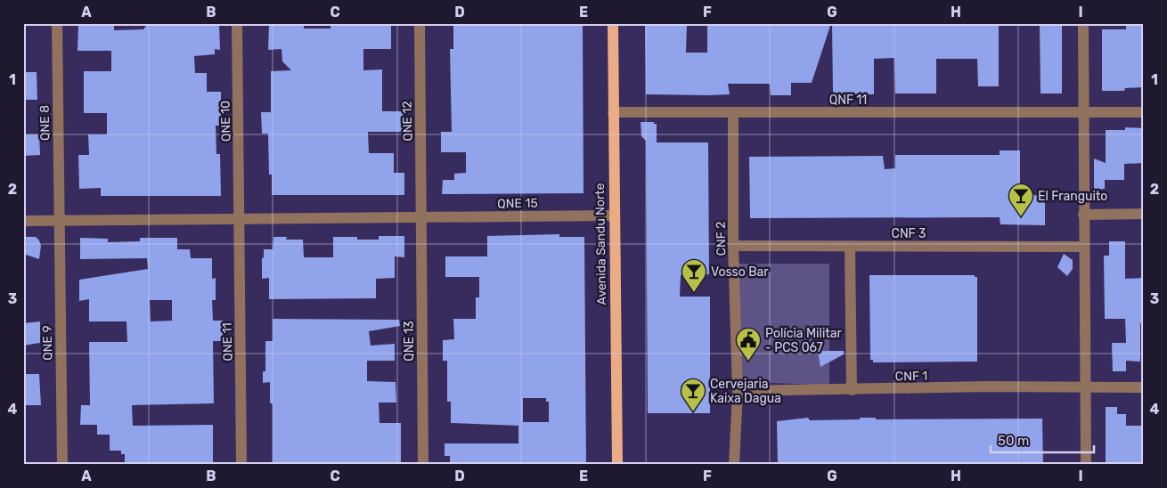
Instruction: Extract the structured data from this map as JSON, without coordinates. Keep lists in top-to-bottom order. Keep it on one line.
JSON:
{"streets":{"main road":["Avenida Sandu Norte"],"street":["QNF 11","QNE 10","QNE 12","QNE 8","QNE 15","CNF 3","CNF 2","QNE 13","QNE 11","QNE 9","CNF 1"]},"crossings":[["QNF 11","CNF 2"],["QNF 11","Avenida Sandu Norte"],["QNE 10","QNE 15"],["QNE 10","QNE 11"],["QNE 12","QNE 15"],["QNE 12","QNE 13"],["QNE 8","QNE 15"],["QNE 8","QNE 9"],["QNE 15","Avenida Sandu Norte"],["QNE 15","QNE 13"],["QNE 15","QNE 11"],["QNE 15","QNE 9"],["CNF 3","CNF 2"],["CNF 2","CNF 1"]],"places":{"bar":["El Franguito","Vosso Bar","Cervejaria Kaixa Dagua"],"public building":["Polícia Militar - PCS 067"]},"scale_bar":"50 m","grid":{"columns":["A","B","C","D","E","F","G","H","I"],"rows":["1","2","3","4"]}}
